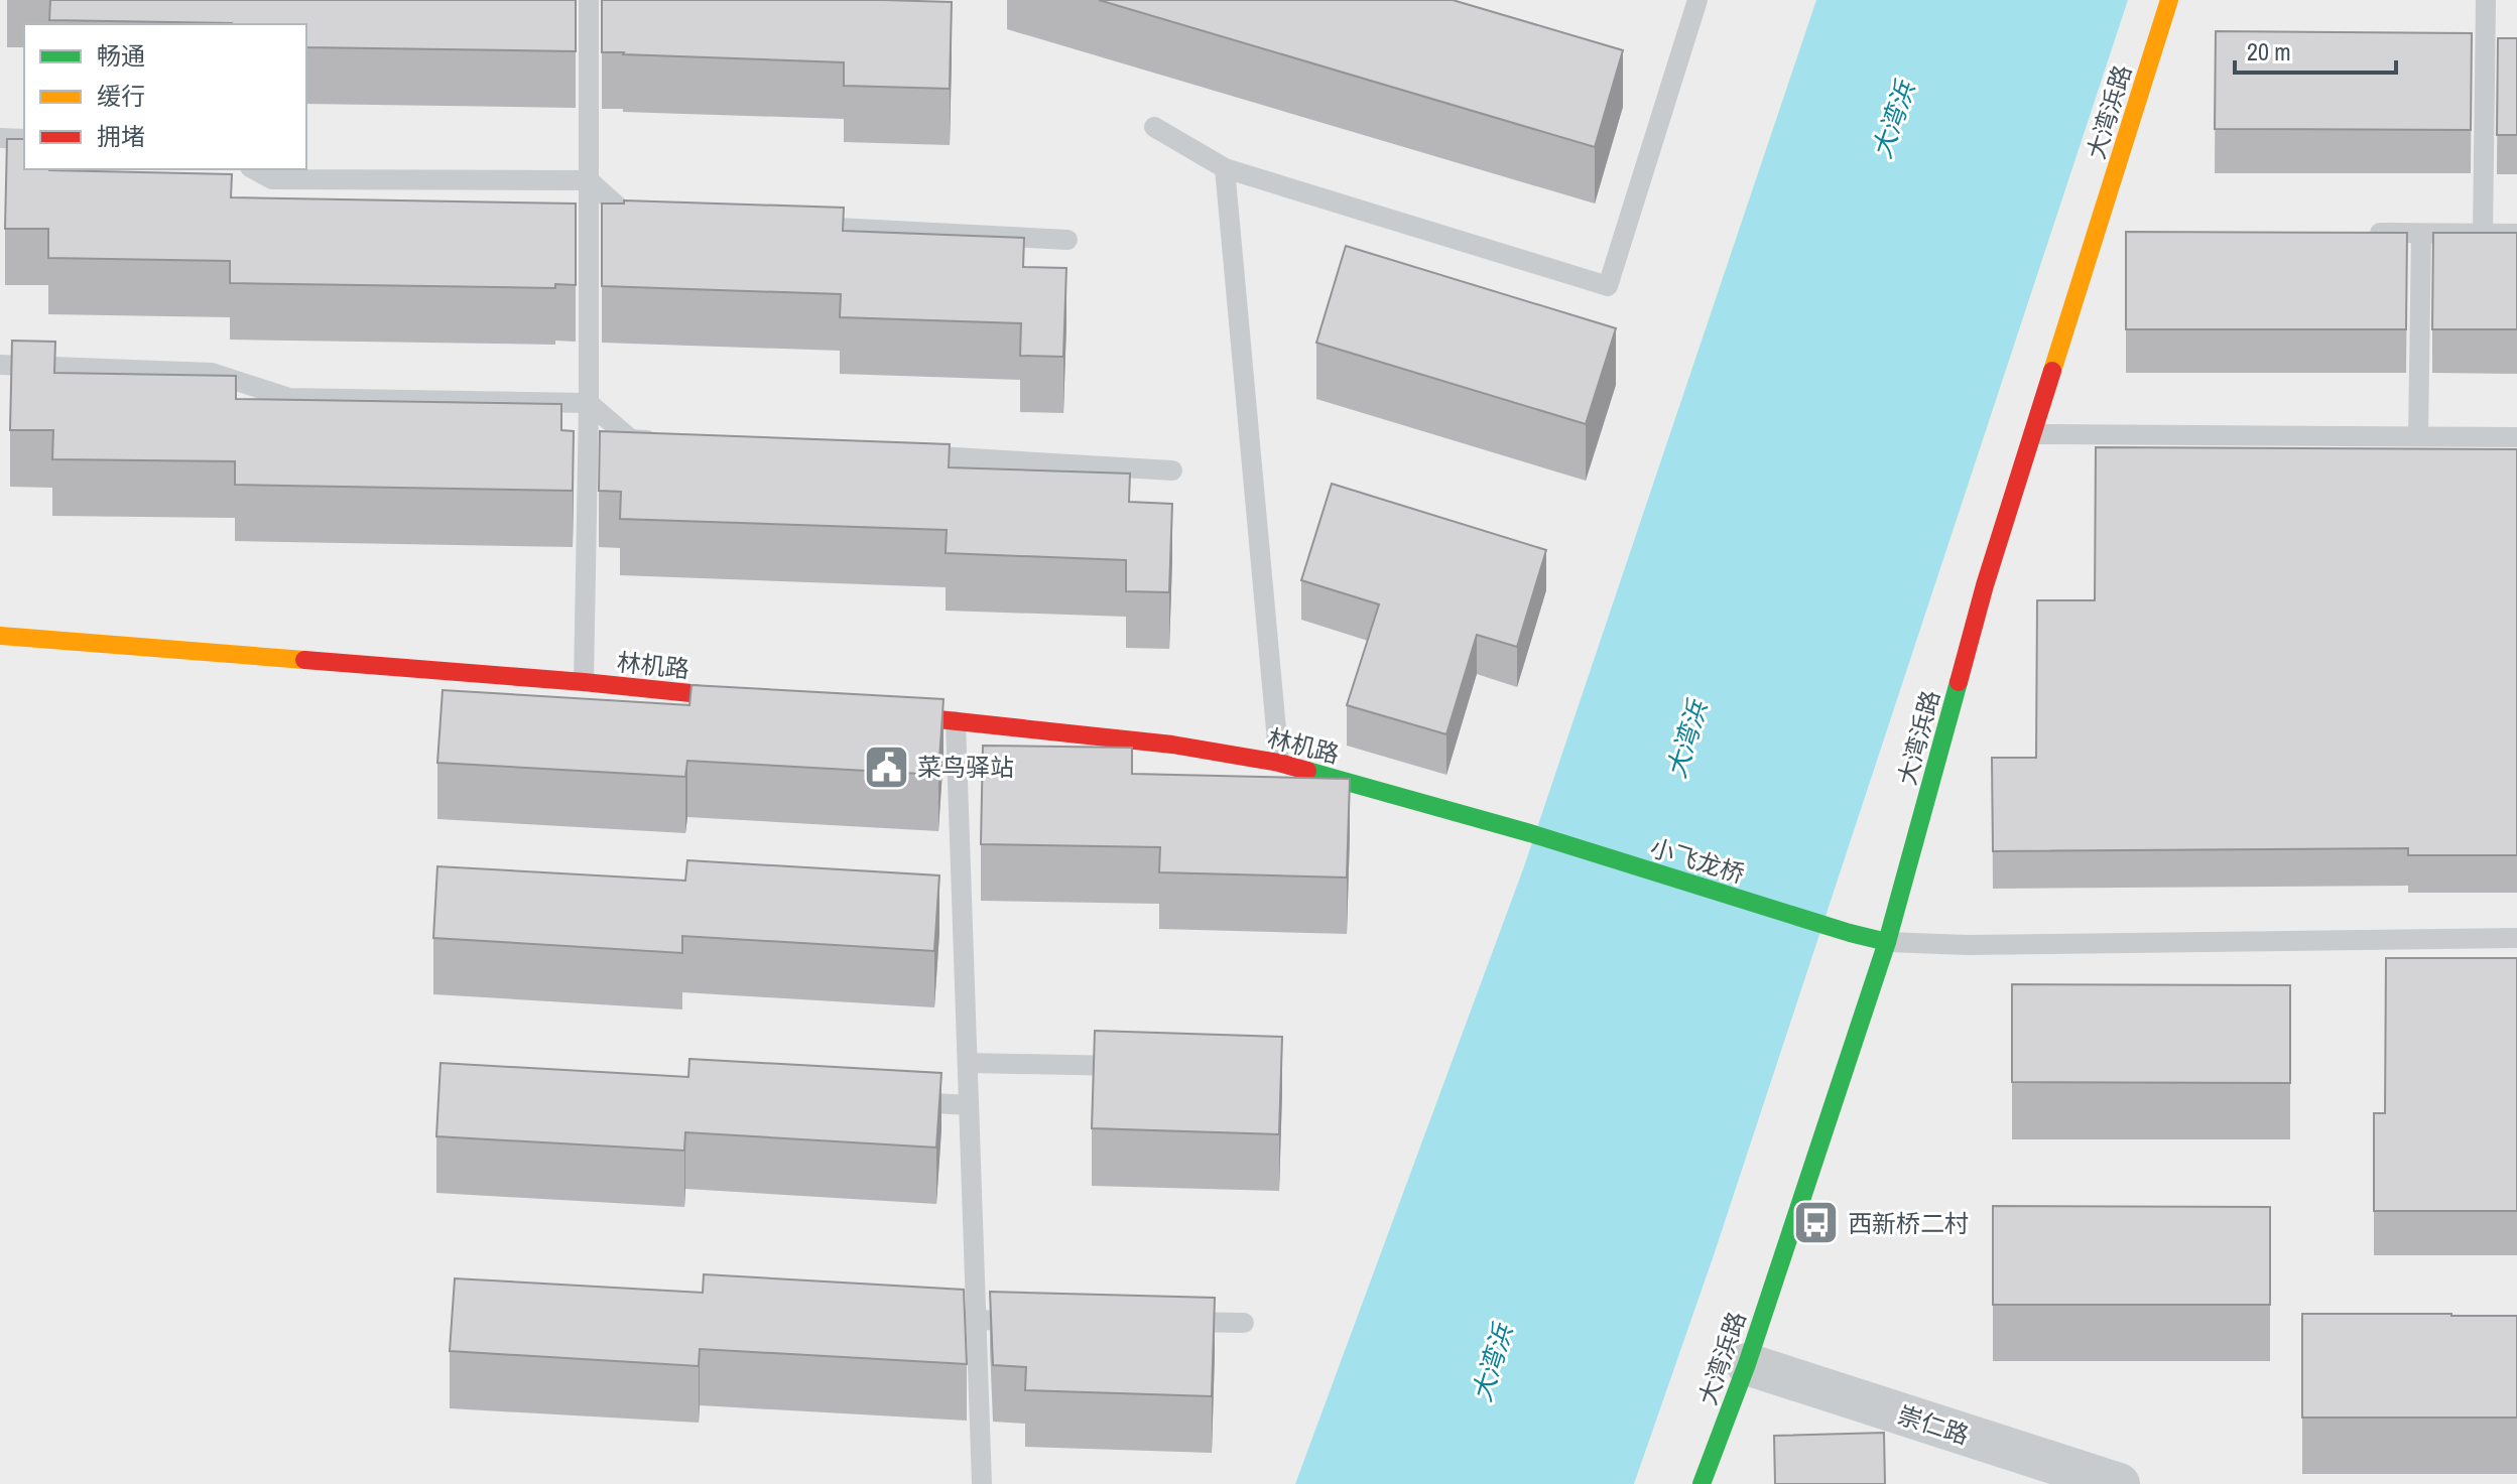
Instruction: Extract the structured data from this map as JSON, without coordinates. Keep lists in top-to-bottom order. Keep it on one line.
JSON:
{"streets":{"street":["大湾浜路","林机路","小飞龙桥","崇仁路"]},"crossings":[["大湾浜路","小飞龙桥"],["大湾浜路","崇仁路"],["林机路","小飞龙桥"]],"water":["大湾浜"],"places":{"public building":["菜鸟驿站"],"bus stop":["西新桥二村"]},"legend":["畅通","缓行","拥堵"],"scale_bar":"20 m"}
